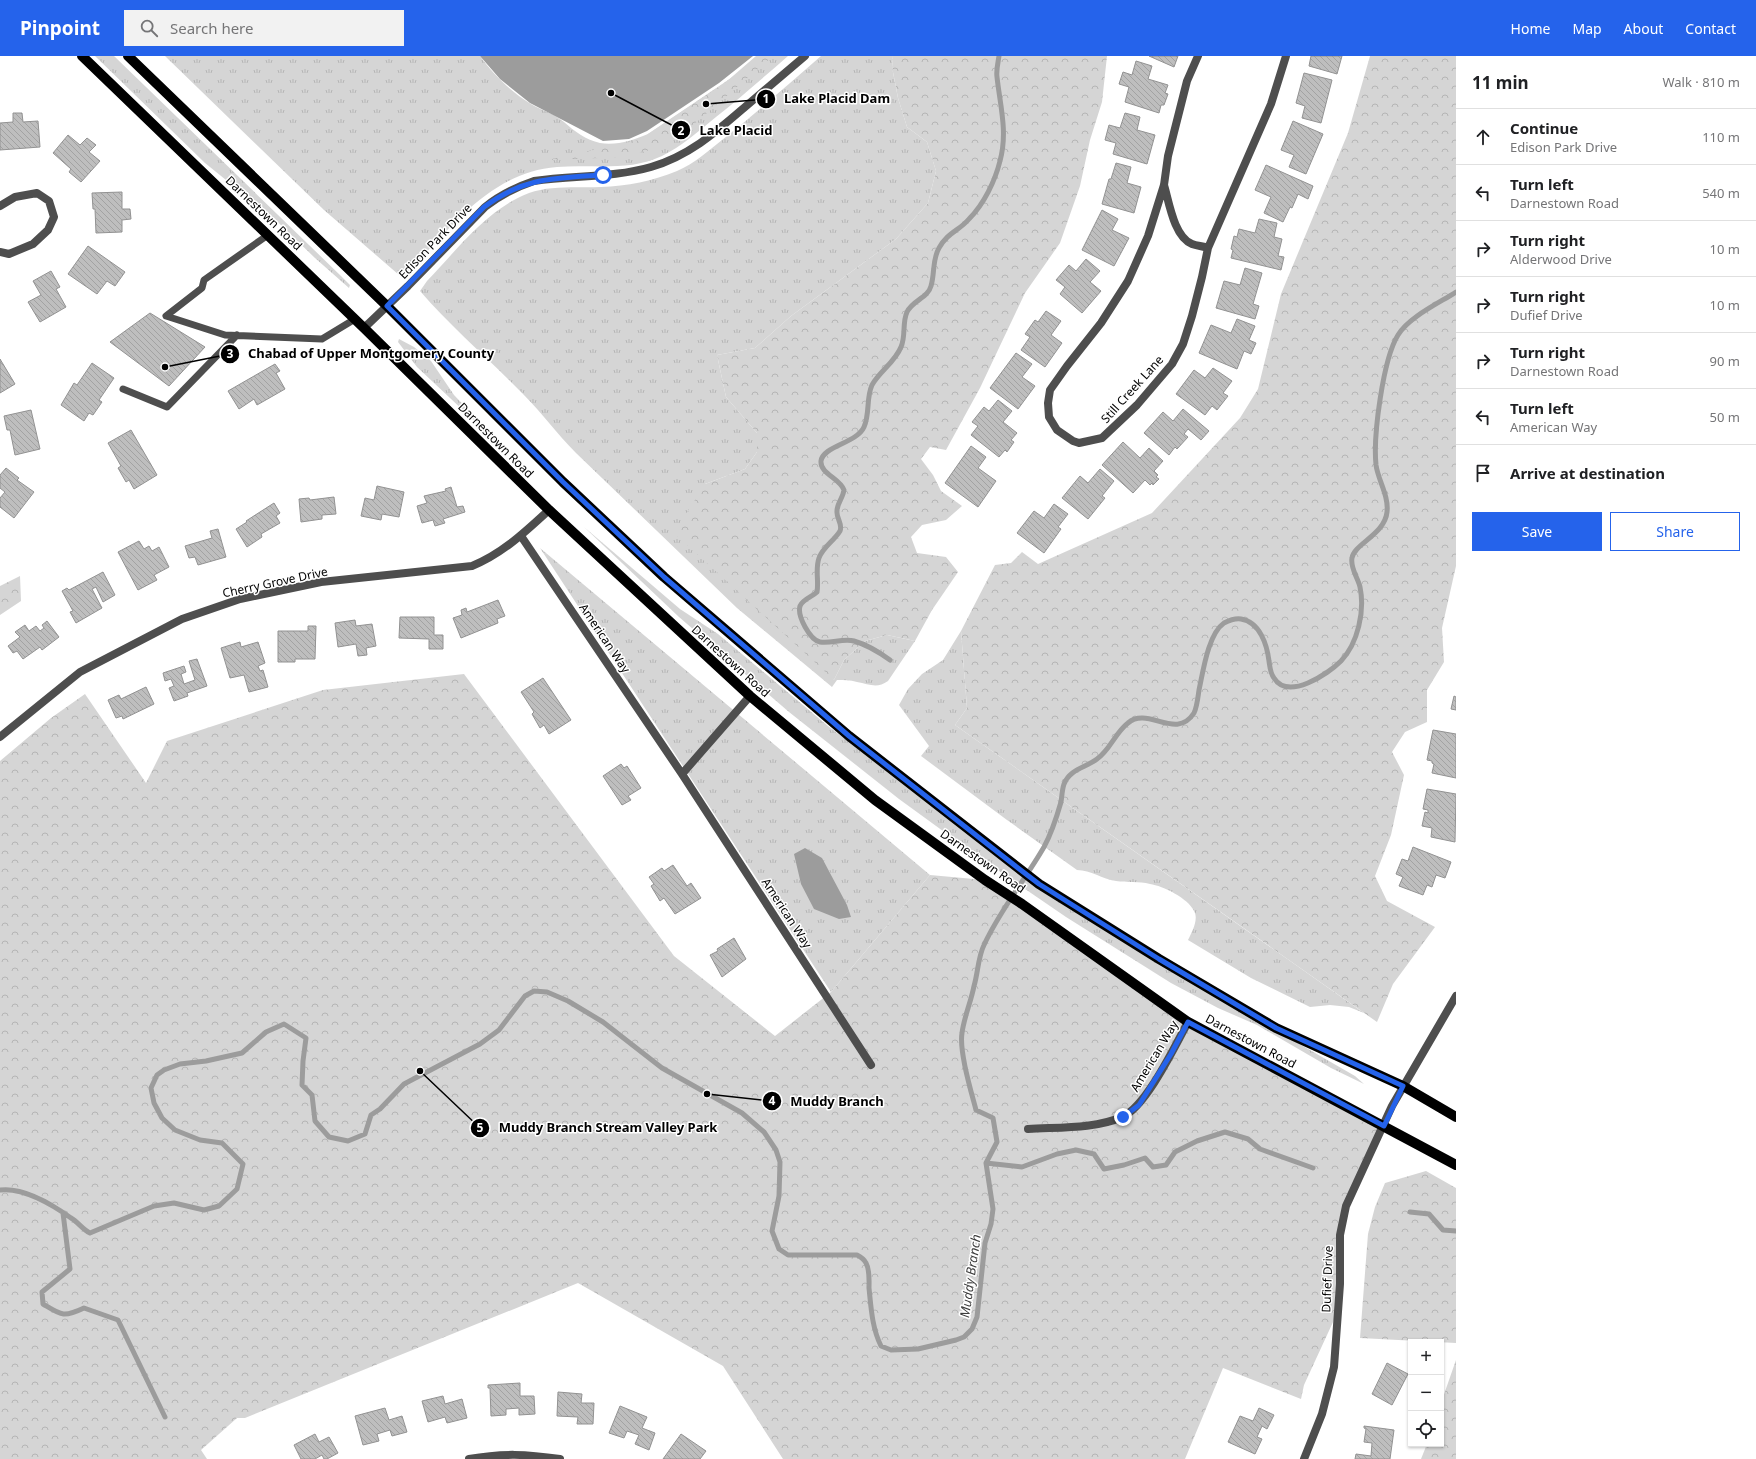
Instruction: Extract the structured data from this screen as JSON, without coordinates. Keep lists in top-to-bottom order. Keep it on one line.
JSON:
{"streets":{"main road":["Darnestown Road"],"street":["Edison Park Drive","Still Creek Lane","Cherry Grove Drive","American Way","Dufief Drive"]},"crossings":[["Darnestown Road","Edison Park Drive"],["Darnestown Road","Cherry Grove Drive"],["Darnestown Road","American Way"],["Darnestown Road","Dufief Drive"],["Cherry Grove Drive","American Way"]],"water":["Muddy Branch"],"places":["Lake Placid","Lake Placid Dam","Chabad of Upper Montgomery County","Muddy Branch Stream Valley Park","Muddy Branch"],"page":{"header":"Pinpoint","search":"Search here","nav":["Home","Map","About","Contact"],"heading":["11 min","Walk · 810 m"],"list":[["Continue","Edison Park Drive","110 m"],["Turn left","Darnestown Road","540 m"],["Turn right","Alderwood Drive","10 m"],["Turn right","Dufief Drive","10 m"],["Turn right","Darnestown Road","90 m"],["Turn left","American Way","50 m"],"Arrive at destination"],"buttons":["Save","Share"],"map_buttons":["+","−"]}}
